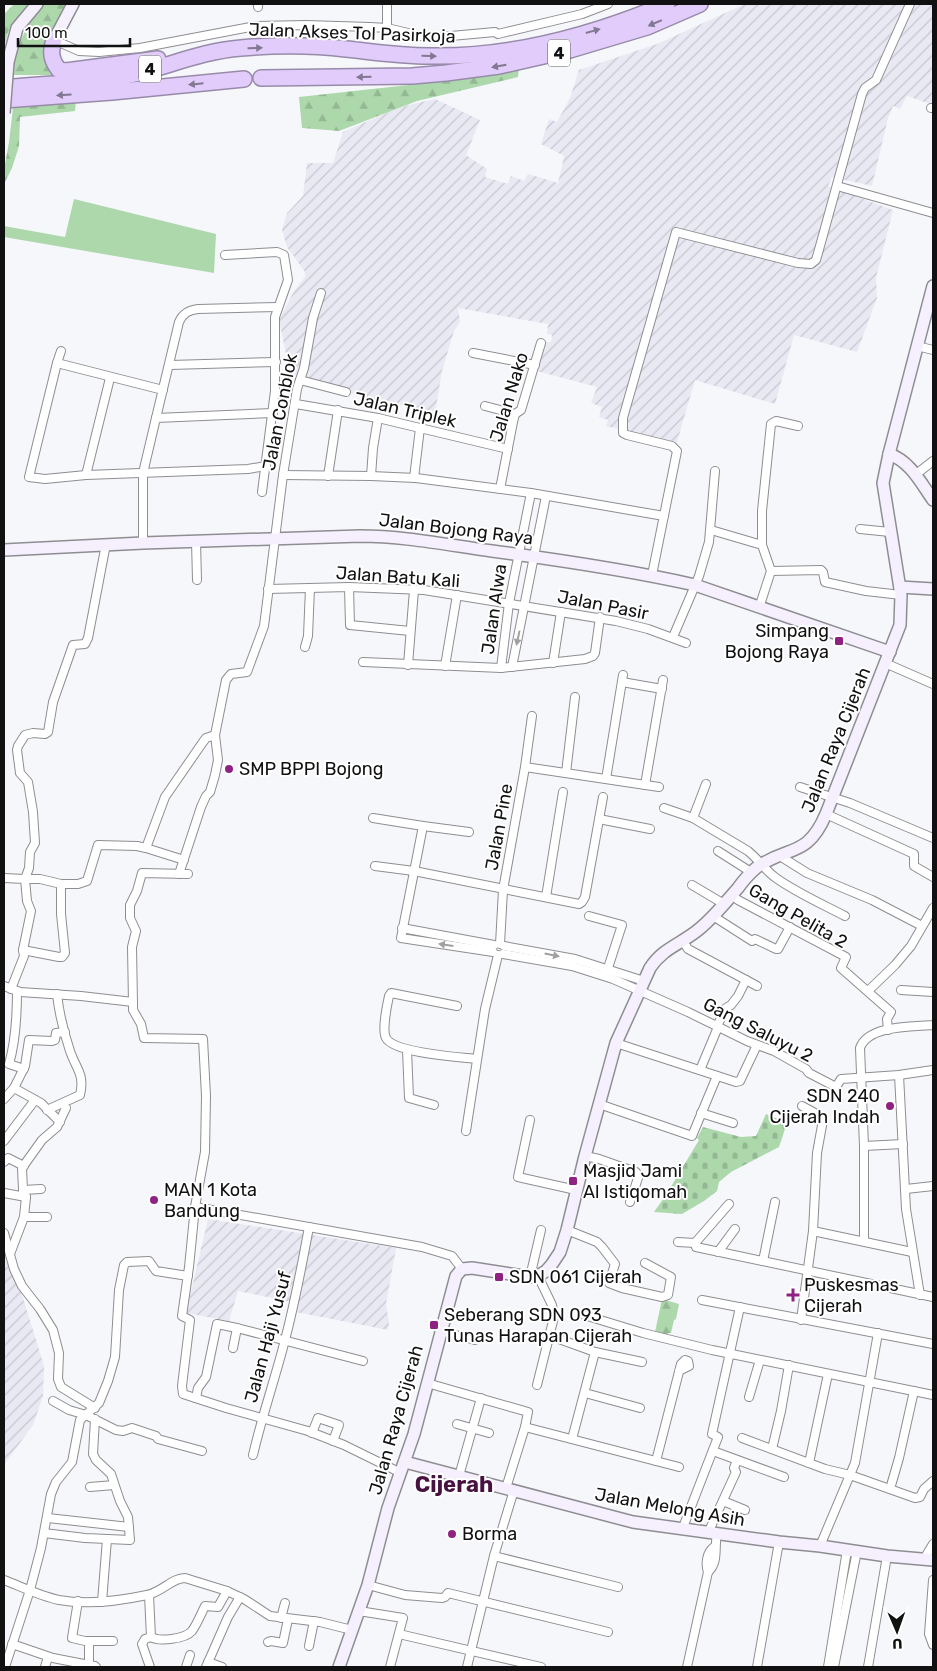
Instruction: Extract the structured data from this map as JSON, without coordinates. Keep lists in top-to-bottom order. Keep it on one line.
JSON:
{"streets":{"highway":["Jalan Akses Tol Pasirkoja","4"],"main road":["Jalan Bojong Raya","Jalan Raya Cijerah","Jalan Melong Asih"],"street":["Jalan Nako","Jalan Triplek","Jalan Conblok","Jalan Batu Kali","Jalan Pasir","Jalan Alwa","Jalan Pine","Gang Pelita 2","Gang Saluyu 2","Jalan Haji Yusuf"]},"crossings":[["Jalan Nako","Jalan Triplek"],["Jalan Triplek","Jalan Conblok"],["Jalan Conblok","Jalan Bojong Raya"],["Jalan Conblok","Jalan Batu Kali"],["Jalan Bojong Raya","Jalan Alwa"],["Jalan Bojong Raya","Jalan Raya Cijerah"],["Jalan Batu Kali","Jalan Pasir"],["Jalan Batu Kali","Jalan Alwa"],["Jalan Pasir","Jalan Alwa"],["Jalan Raya Cijerah","Gang Pelita 2"],["Jalan Raya Cijerah","Gang Saluyu 2"],["Jalan Raya Cijerah","Jalan Melong Asih"],["Jalan Pine","Gang Saluyu 2"]],"districts":["Cijerah"],"places":{"transit":["Simpang Bojong Raya","Masjid Jami Al Istiqomah","SDN 061 Cijerah","Seberang SDN 093 Tunas Harapan Cijerah"],"other":["SMP BPPI Bojong","SDN 240 Cijerah Indah","MAN 1 Kota Bandung","Borma"],"health":["Puskesmas Cijerah"]},"scale_bar":"100 m","north":"bottom"}
